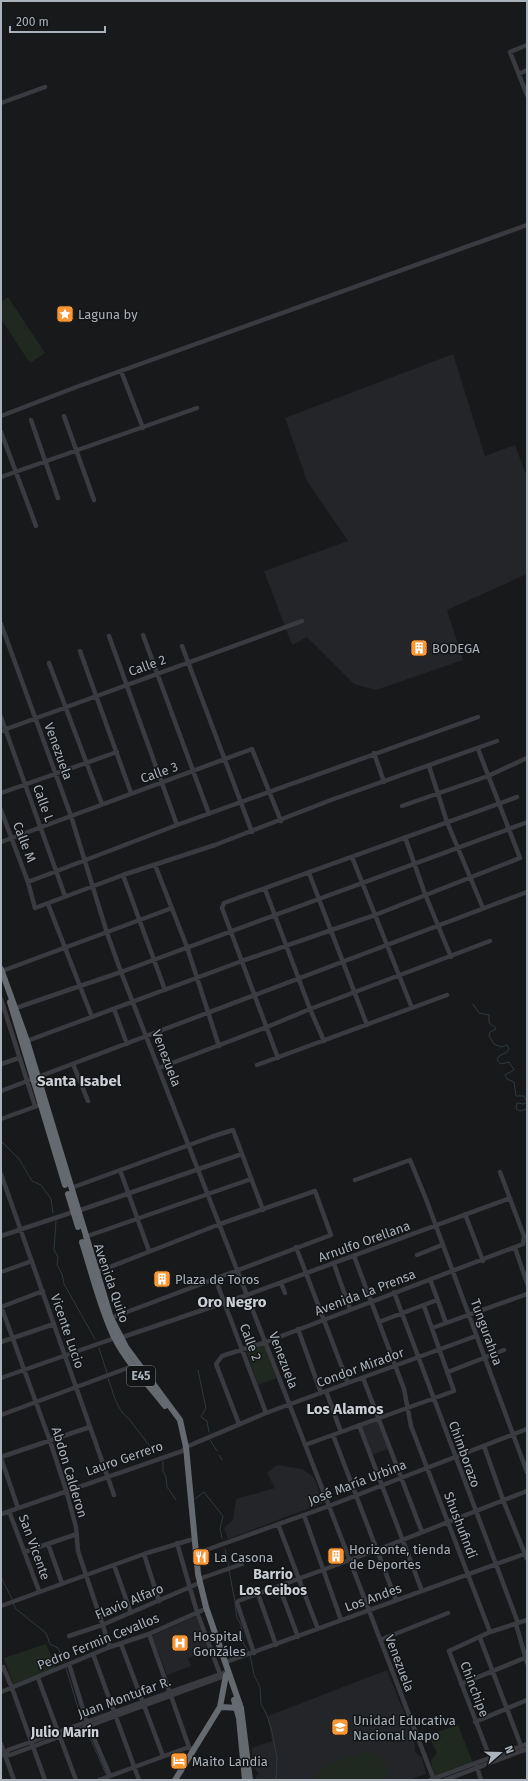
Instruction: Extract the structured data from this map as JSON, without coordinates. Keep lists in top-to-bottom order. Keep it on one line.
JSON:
{"streets":{"highway":["Avenida Quito","E45"],"street":["Calle 2","Venezuela","Calle 3","Calle L","Calle M","Arnulfo Orellana","Avenida La Prensa","Vicente Lucio","Tungurahua","Condor Mirador","Chimborazo","Lauro Gerrero","Abdon Calderon","José María Urbina","Shushufindi","San Vicente","Los Andes","Flavio Alfaro","Pedro Fermin Cevallos","Chinchipe","Juan Montufar R."]},"crossings":[["Calle 2","Venezuela"],["Calle 2","Calle L"],["Calle 2","Arnulfo Orellana"],["Calle 2","Avenida La Prensa"],["Calle 2","Condor Mirador"],["Venezuela","Calle 3"],["Venezuela","Arnulfo Orellana"],["Venezuela","Avenida La Prensa"],["Venezuela","Condor Mirador"],["Venezuela","José María Urbina"],["Venezuela","Los Andes"],["Calle 3","Calle L"],["Calle 3","Calle M"],["Arnulfo Orellana","Avenida Quito"],["Arnulfo Orellana","Avenida La Prensa"],["Arnulfo Orellana","Vicente Lucio"],["Arnulfo Orellana","Tungurahua"],["Arnulfo Orellana","Abdon Calderon"],["Arnulfo Orellana","Shushufindi"],["Avenida Quito","Condor Mirador"],["Avenida Quito","Lauro Gerrero"],["Avenida Quito","José María Urbina"],["Avenida Quito","Los Andes"],["Avenida Quito","Flavio Alfaro"],["Avenida Quito","Pedro Fermin Cevallos"],["Avenida Quito","Juan Montufar R."],["Avenida La Prensa","Tungurahua"],["Avenida La Prensa","Condor Mirador"],["Avenida La Prensa","Chimborazo"],["Avenida La Prensa","Shushufindi"],["Vicente Lucio","Lauro Gerrero"],["Tungurahua","Condor Mirador"],["Tungurahua","José María Urbina"],["Condor Mirador","Chimborazo"],["Condor Mirador","Lauro Gerrero"],["Condor Mirador","Shushufindi"],["Chimborazo","José María Urbina"],["Chimborazo","Los Andes"],["Lauro Gerrero","Abdon Calderon"],["Lauro Gerrero","San Vicente"],["Abdon Calderon","Flavio Alfaro"],["Abdon Calderon","Pedro Fermin Cevallos"],["José María Urbina","Shushufindi"],["Shushufindi","Los Andes"]],"districts":["Santa Isabel","Oro Negro","Los Alamos","Barrio Los Ceibos","Julio Marín"],"places":{"place":["Laguna by"],"building":["BODEGA","Plaza de Toros","Horizonte, tienda de Deportes"],"restaurant":["La Casona"],"hospital":["Hospital Gonzáles"],"school or university":["Unidad Educativa Nacional Napo"],"hotel":["Maito Landia"]},"scale_bar":"200 m","north":"right"}
